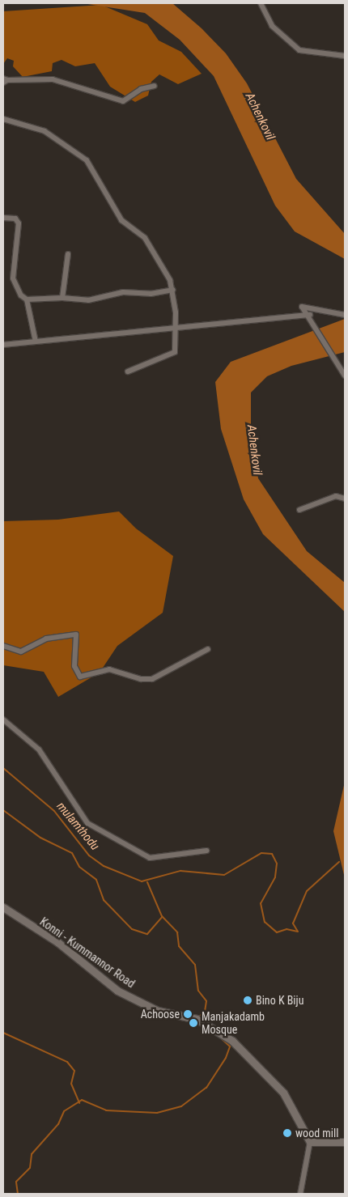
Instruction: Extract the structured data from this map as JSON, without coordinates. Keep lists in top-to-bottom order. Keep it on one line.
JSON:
{"streets":{"main road":["Konni - Kummannor Road"]},"water":["Achenkovil","mulamthodu"],"places":["Bino K Biju","Achoose","Manjakadamb Mosque","wood mill"]}
